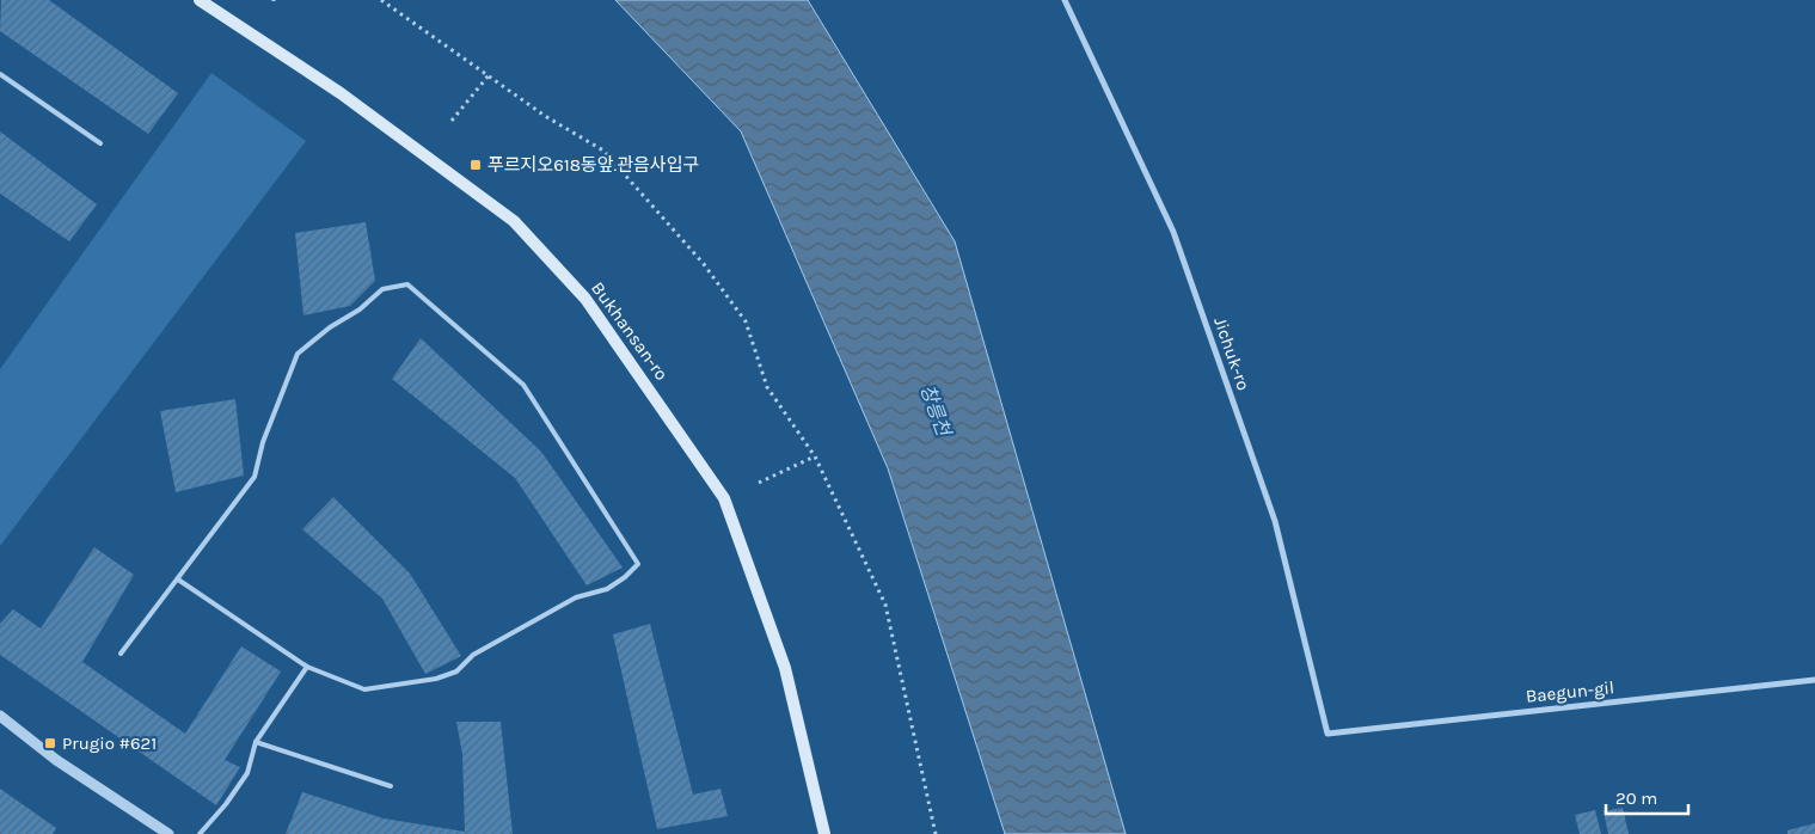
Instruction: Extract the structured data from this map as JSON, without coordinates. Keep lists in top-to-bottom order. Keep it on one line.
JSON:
{"streets":{"main road":["Bukhansan-ro"],"street":["Jichuk-ro","Baegun-gil"]},"crossings":[["Jichuk-ro","Baegun-gil"]],"water":["창릉천"],"places":{"transit":["푸르지오618동앞.관음사입구","Prugio #621"]},"scale_bar":"20 m"}
